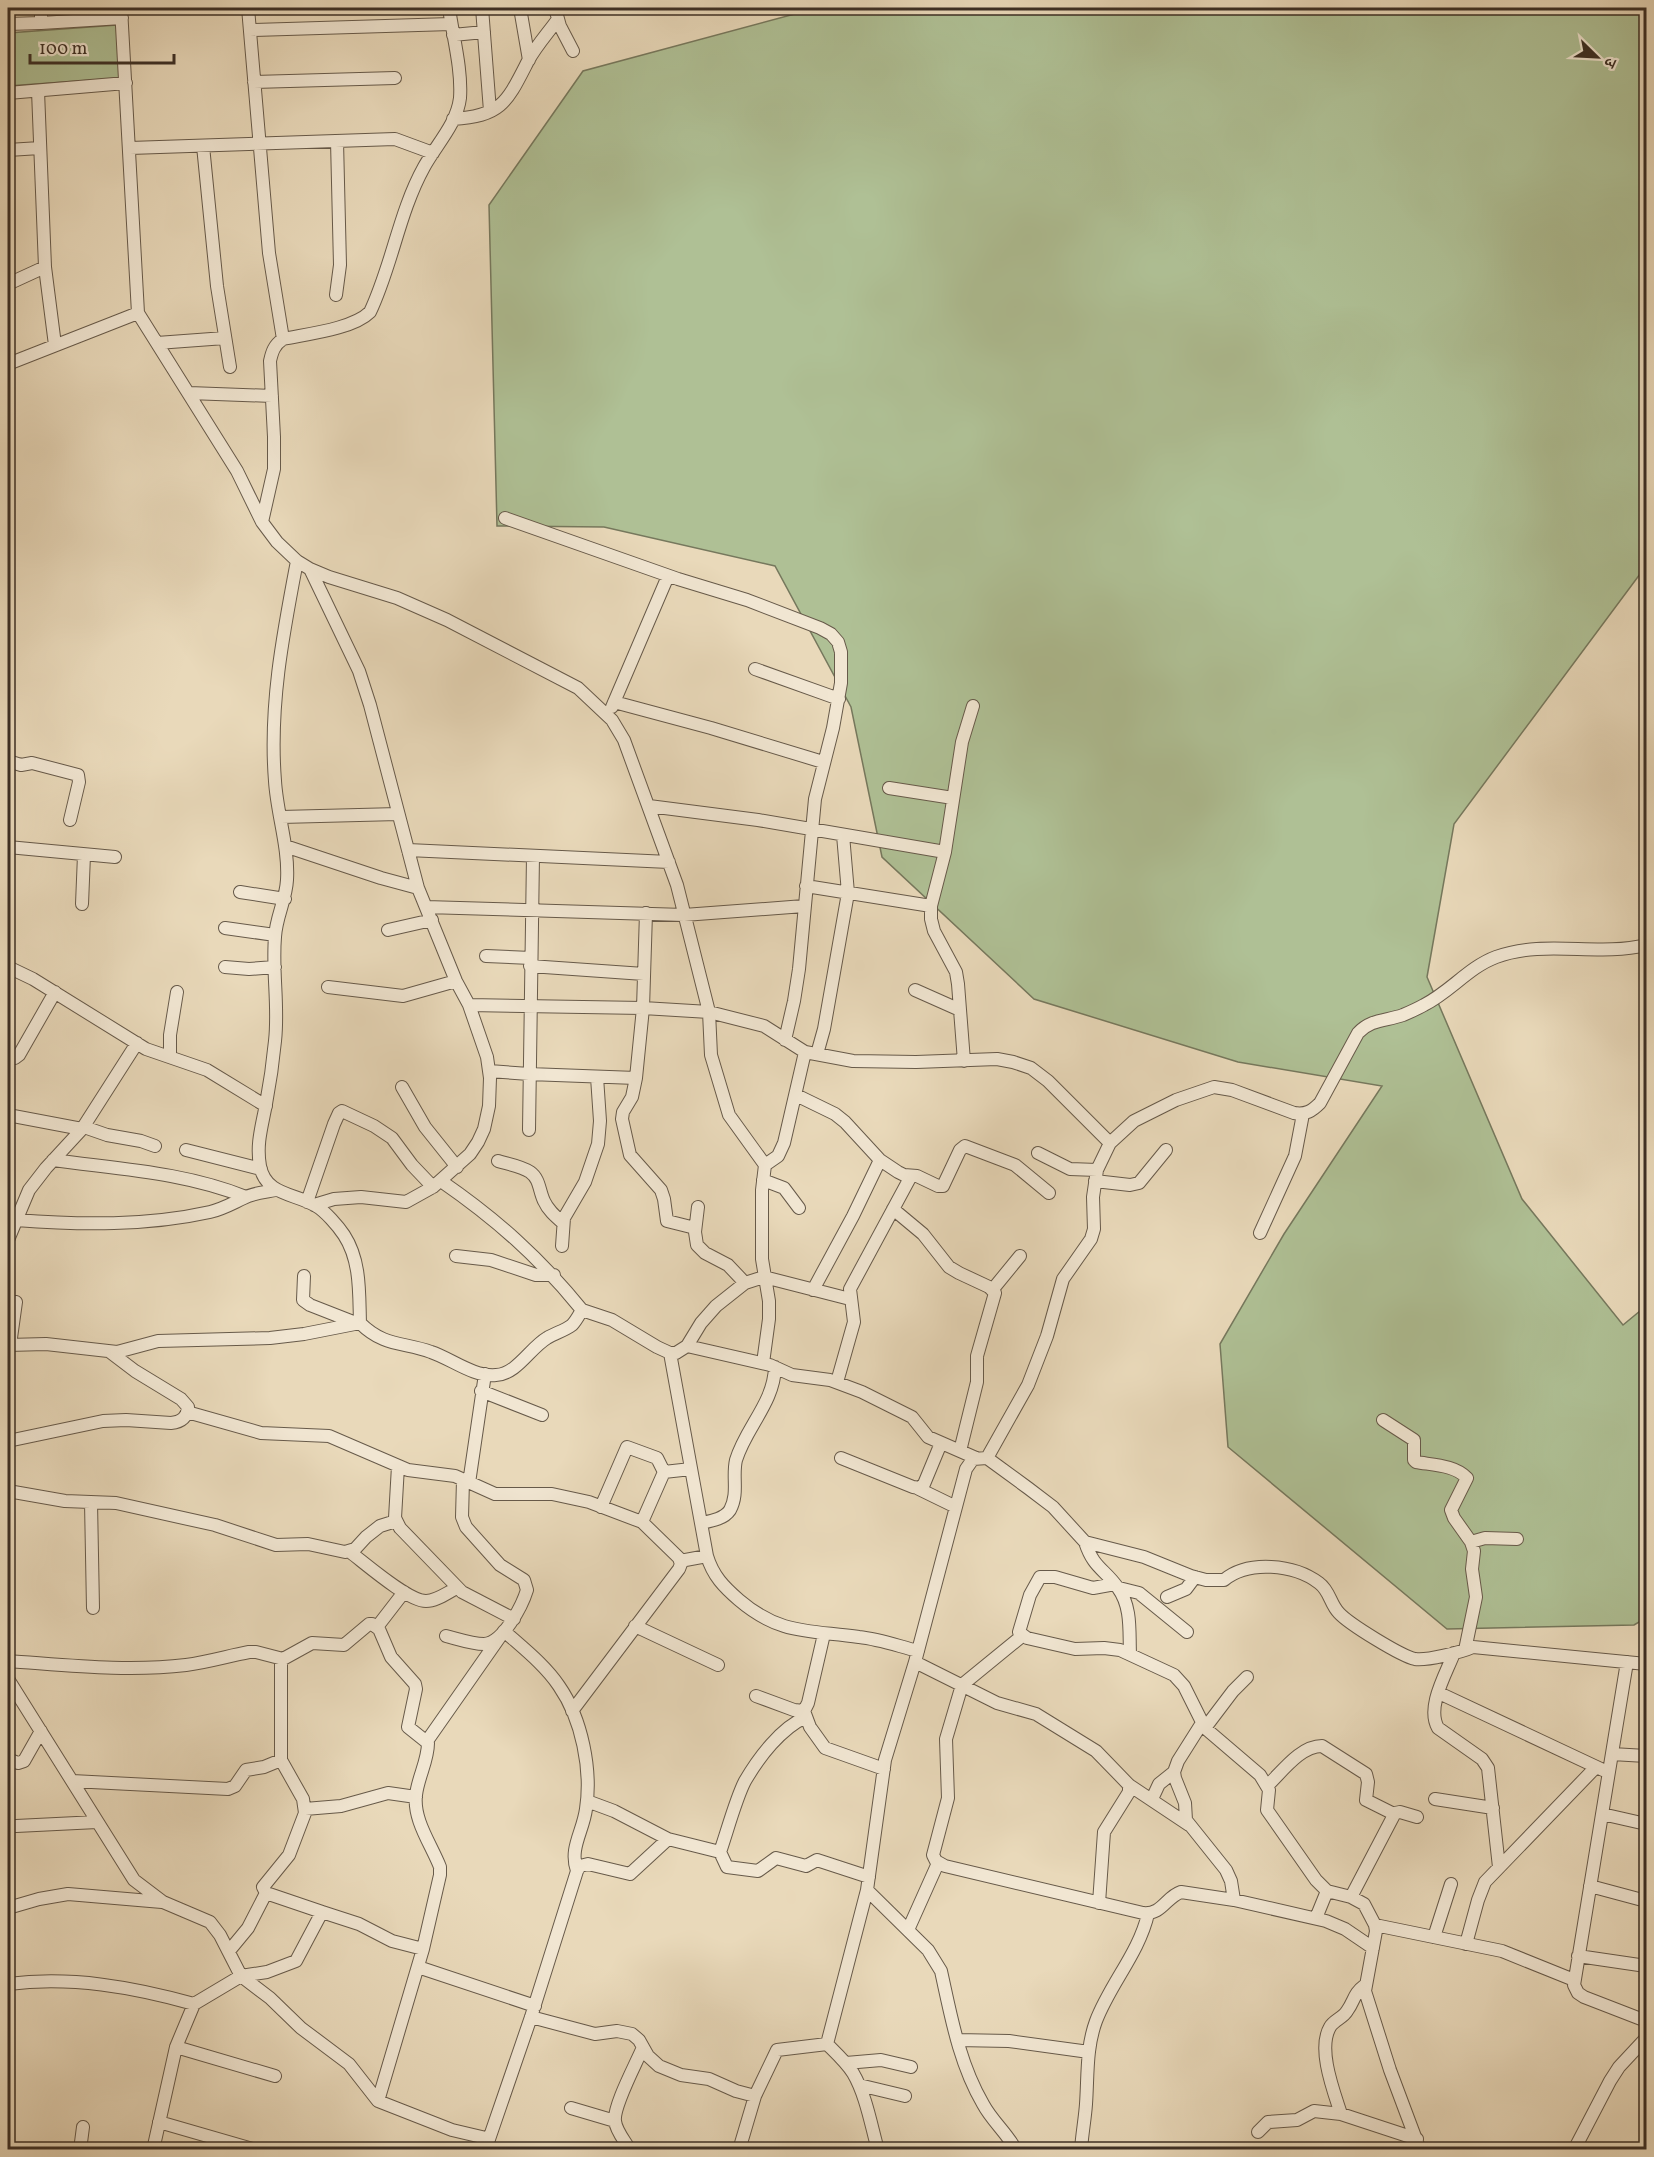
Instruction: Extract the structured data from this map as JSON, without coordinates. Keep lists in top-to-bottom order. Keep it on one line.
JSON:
{"scale_bar":"100 m","north":"bottom right"}
